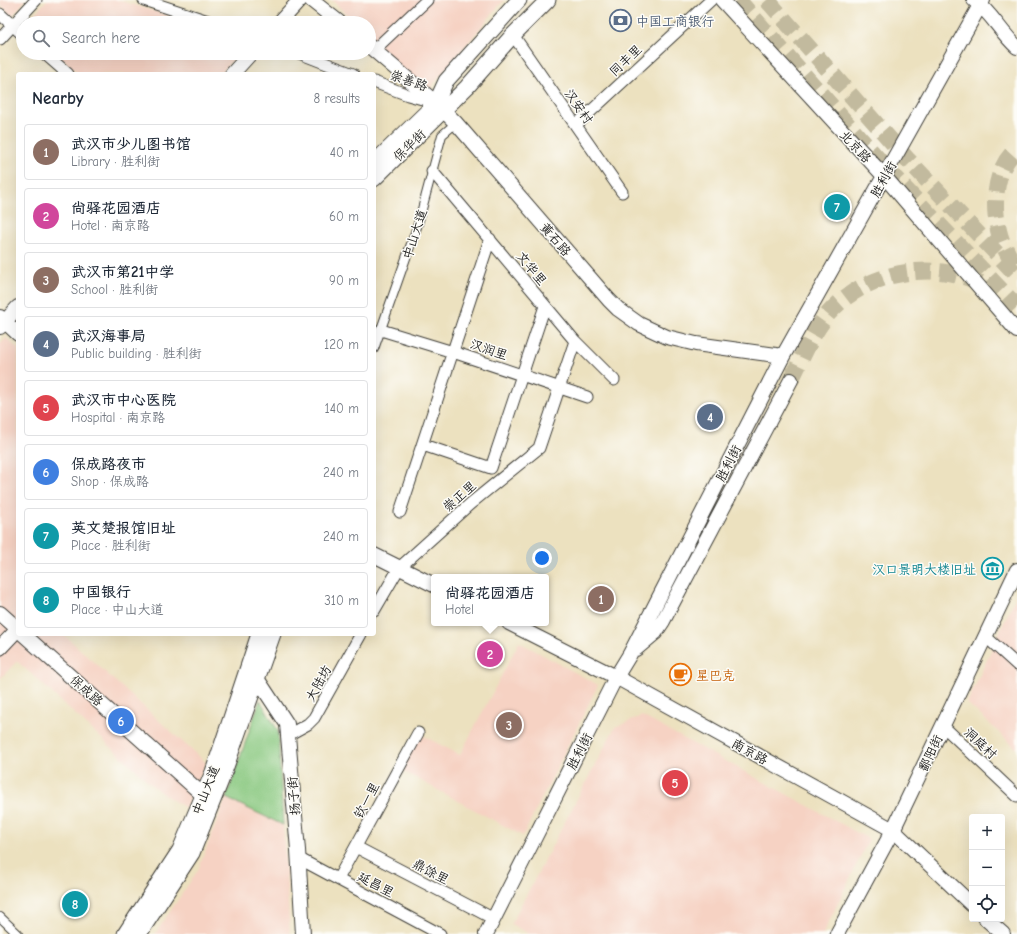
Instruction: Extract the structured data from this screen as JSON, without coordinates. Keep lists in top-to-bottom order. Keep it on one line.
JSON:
{"streets":{"main road":["保华街","中山大道"],"street":["同丰里","崇善路","汉安村","北京路","胜利街","黄石路","文华里","汉润里","崇正里","大陆坊","保成路","洞庭村","南京路","鄱阳街","扬子街","钦一里","鼎馀里","延昌里"]},"crossings":[["同丰里","汉安村"],["崇善路","保华街"],["崇善路","黄石路"],["保华街","黄石路"],["北京路","胜利街"],["胜利街","黄石路"],["胜利街","南京路"],["胜利街","鼎馀里"],["中山大道","黄石路"],["中山大道","文华里"],["中山大道","保成路"],["中山大道","扬子街"],["汉润里","崇正里"],["大陆坊","扬子街"],["洞庭村","鄱阳街"],["南京路","鄱阳街"],["扬子街","延昌里"],["钦一里","鼎馀里"],["钦一里","延昌里"]],"places":{"bank":["中国工商银行"],"museum":["汉口景明大楼旧址"],"cafe":["星巴克"]},"page":{"search":"Search here","heading":["Nearby","8 results"],"list":[{"mark":"1","name":"武汉市少儿图书馆","note":"Library · 胜利街","value":"40 m"},{"mark":"2","name":"尚驿花园酒店","note":"Hotel · 南京路","value":"60 m"},{"mark":"3","name":"武汉市第21中学","note":"School · 胜利街","value":"90 m"},{"mark":"4","name":"武汉海事局","note":"Public building · 胜利街","value":"120 m"},{"mark":"5","name":"武汉市中心医院","note":"Hospital · 南京路","value":"140 m"},{"mark":"6","name":"保成路夜市","note":"Shop · 保成路","value":"240 m"},{"mark":"7","name":"英文楚报馆旧址","note":"Place · 胜利街","value":"240 m"},{"mark":"8","name":"中国银行","note":"Place · 中山大道","value":"310 m"}],"pins":["7","4","1","2","6","3","5","8"],"popup":["尚驿花园酒店","Hotel"],"map_buttons":["+","−"]}}
